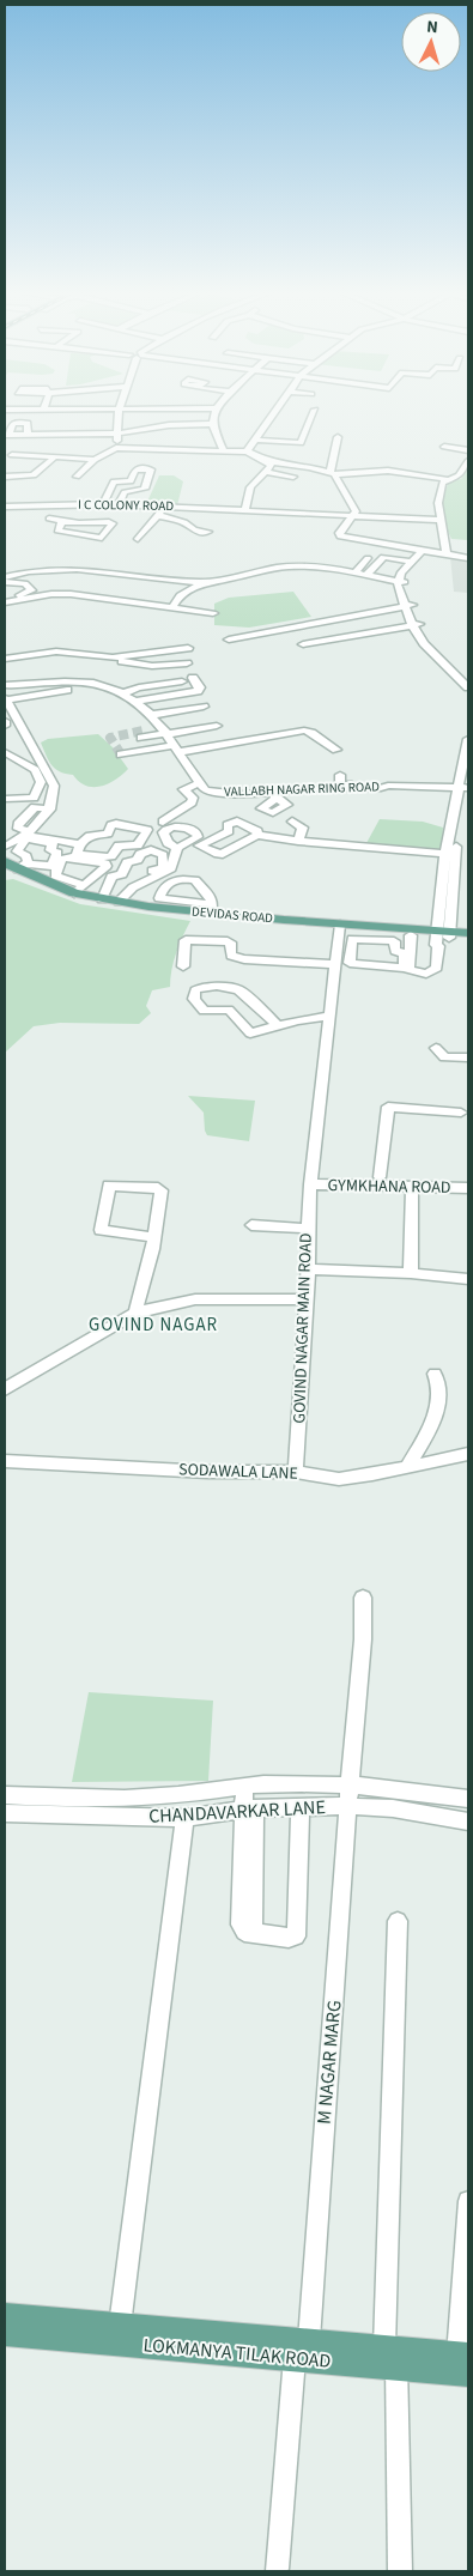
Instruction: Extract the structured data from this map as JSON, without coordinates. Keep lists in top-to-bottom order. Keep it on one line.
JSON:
{"streets":{"main road":["DEVIDAS ROAD","LOKMANYA TILAK ROAD"],"street":["I C COLONY ROAD","VALLABH NAGAR RING ROAD","GYMKHANA ROAD","GOVIND NAGAR MAIN ROAD","SODAWALA LANE","CHANDAVARKAR LANE","M NAGAR MARG"]},"crossings":[["DEVIDAS ROAD","GOVIND NAGAR MAIN ROAD"],["GYMKHANA ROAD","GOVIND NAGAR MAIN ROAD"],["GOVIND NAGAR MAIN ROAD","SODAWALA LANE"],["CHANDAVARKAR LANE","M NAGAR MARG"],["M NAGAR MARG","LOKMANYA TILAK ROAD"]],"districts":["GOVIND NAGAR"],"north":"top"}
